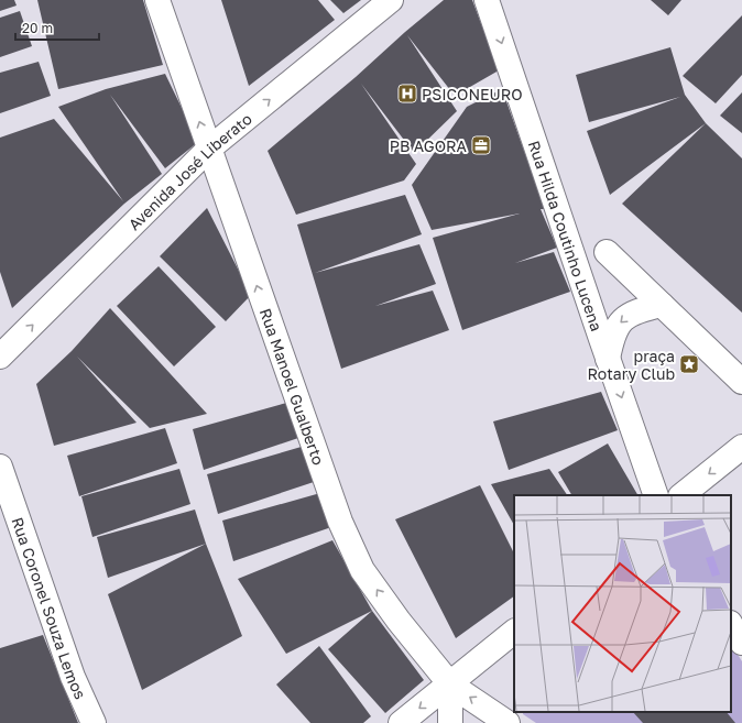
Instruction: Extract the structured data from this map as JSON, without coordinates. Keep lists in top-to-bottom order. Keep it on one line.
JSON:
{"streets":{"street":["Avenida José Liberato","Rua Hilda Coutinho Lucena","Rua Manoel Gualberto","Rua Coronel Souza Lemos"]},"crossings":[["Avenida José Liberato","Rua Manoel Gualberto"]],"one_way":["Avenida José Liberato","Rua Hilda Coutinho Lucena","Rua Manoel Gualberto"],"places":{"hospital":["PSICONEURO"],"office":["PB AGORA"],"place":["praça Rotary Club"]},"scale_bar":"20 m"}
